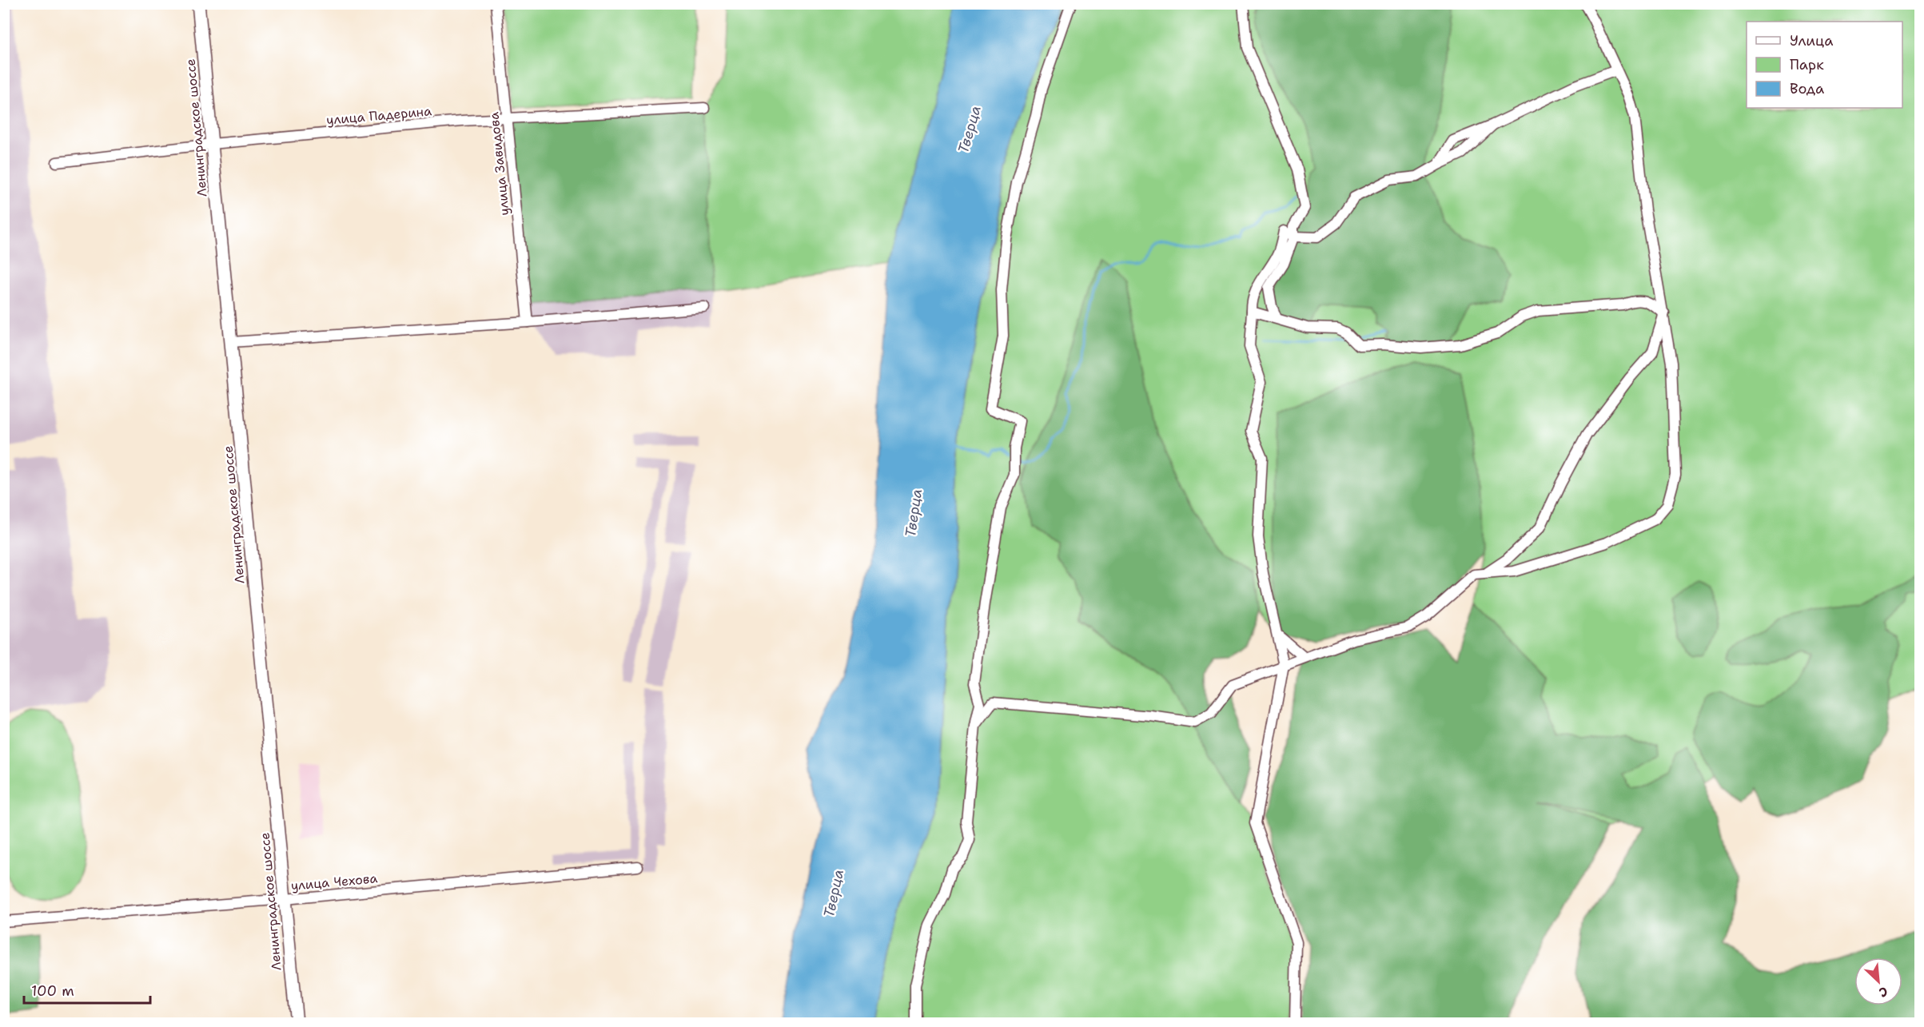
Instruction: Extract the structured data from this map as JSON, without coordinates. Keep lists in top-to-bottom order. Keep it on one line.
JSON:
{"streets":{"main road":["Ленинградское шоссе"],"street":["улица Падерина","улица Завидова","улица Чехова"]},"crossings":[["улица Падерина","Ленинградское шоссе"],["улица Падерина","улица Завидова"],["Ленинградское шоссе","улица Чехова"]],"water":["Тверца"],"legend":["Улица","Парк","Вода"],"scale_bar":"100 m","north":"bottom right"}
